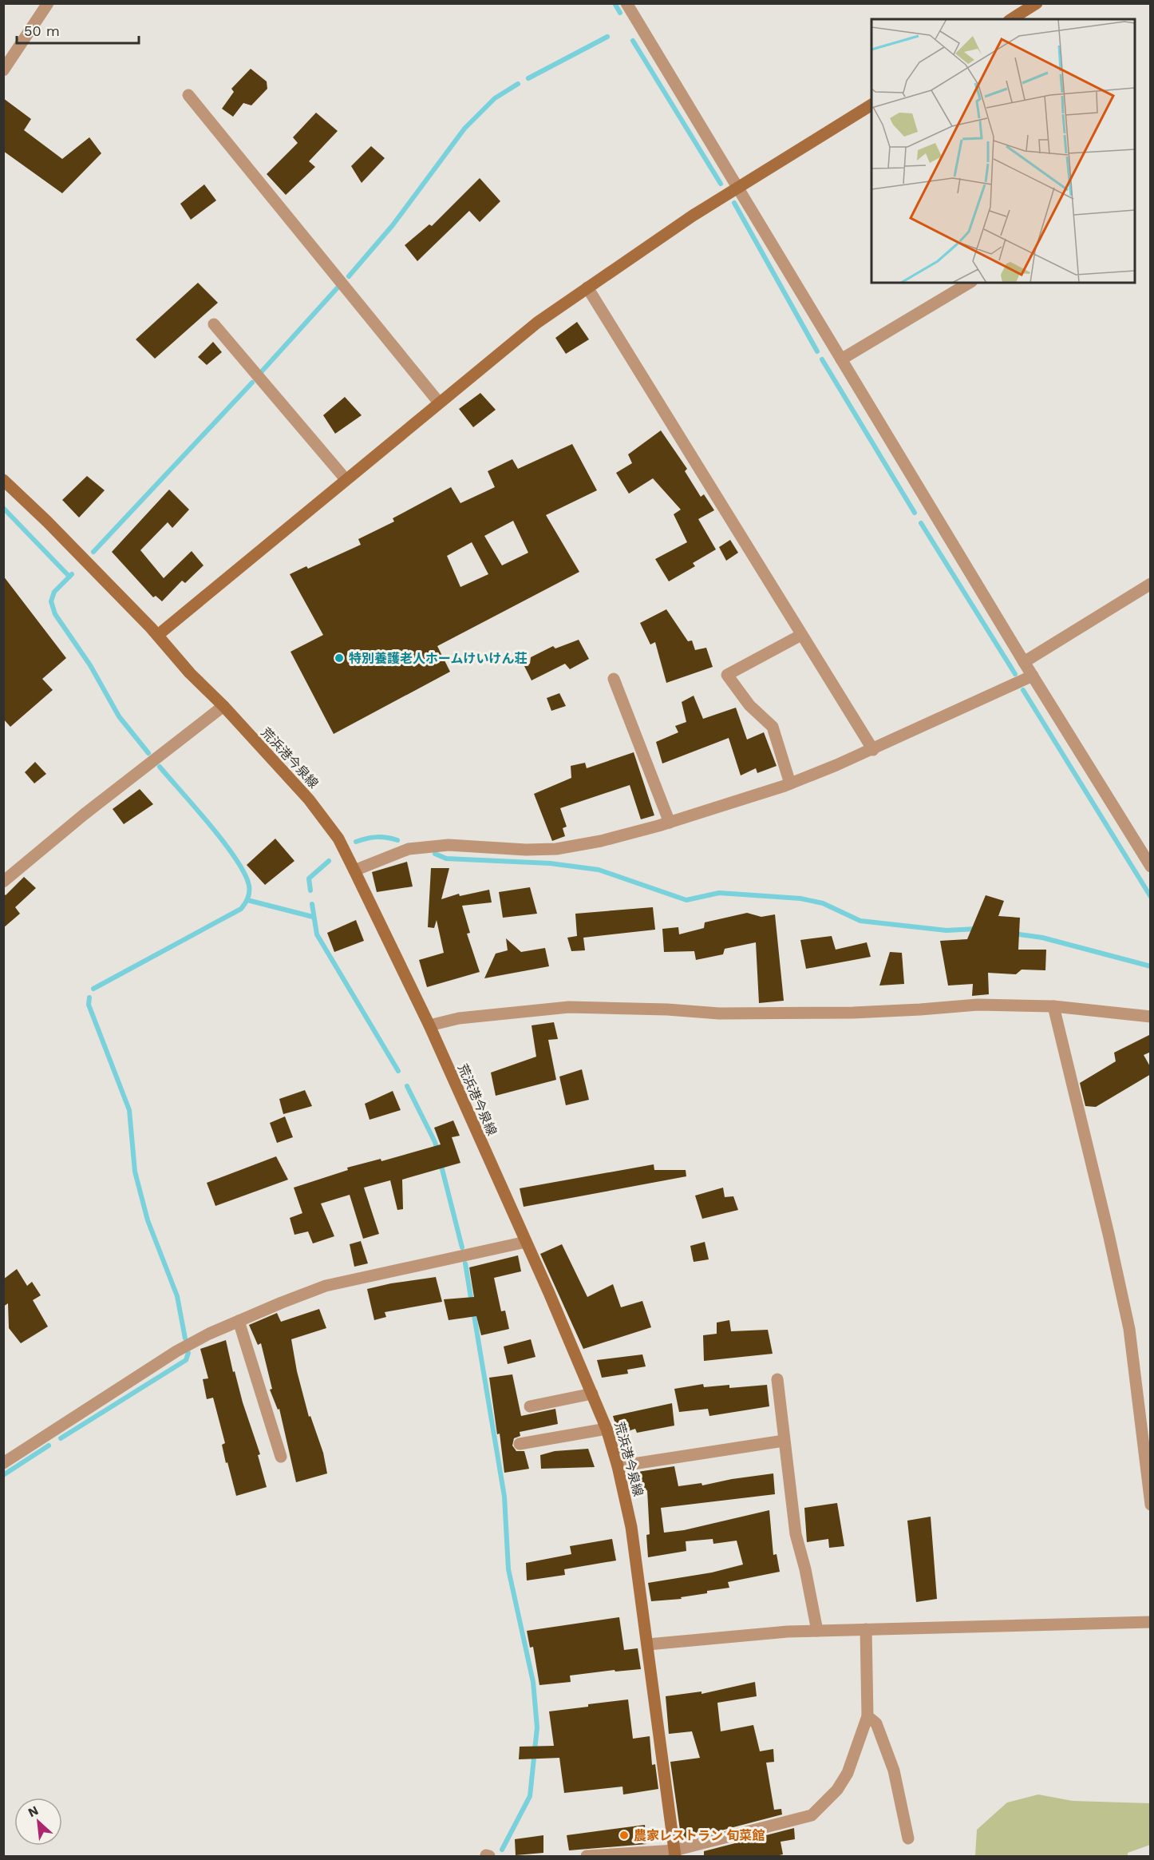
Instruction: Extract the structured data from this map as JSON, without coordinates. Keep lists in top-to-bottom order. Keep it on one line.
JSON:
{"streets":{"main road":["荒浜港今泉線"]},"places":["特別養護老人ホームけいけん荘","農家レストラン 旬菜館"],"scale_bar":"50 m","north":"top left"}
